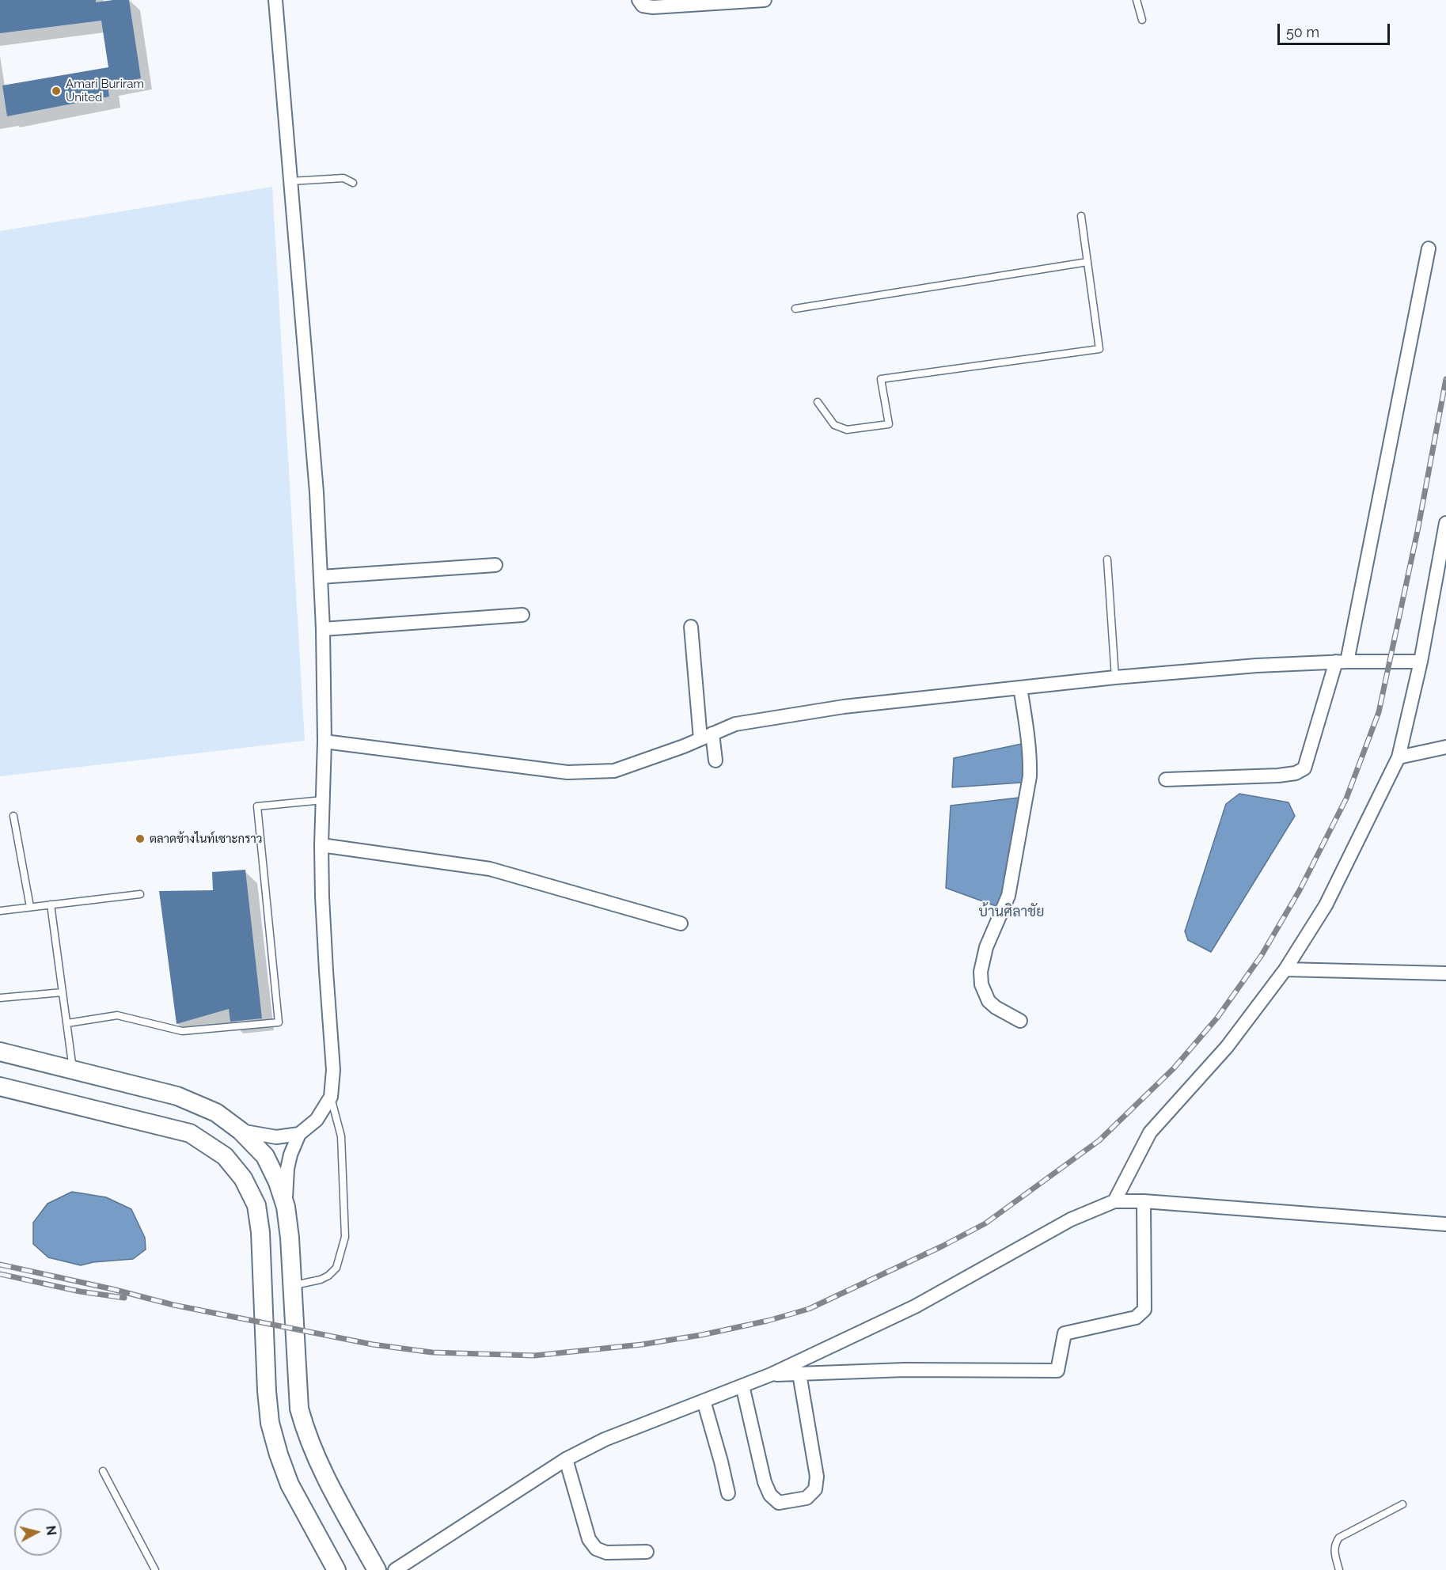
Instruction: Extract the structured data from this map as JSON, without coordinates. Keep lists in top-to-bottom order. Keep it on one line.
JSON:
{"districts":["บ้านศิลาชัย"],"places":["Amari Buriram United","ตลาดช้างไนท์เซาะกราว"],"scale_bar":"50 m","north":"right"}
